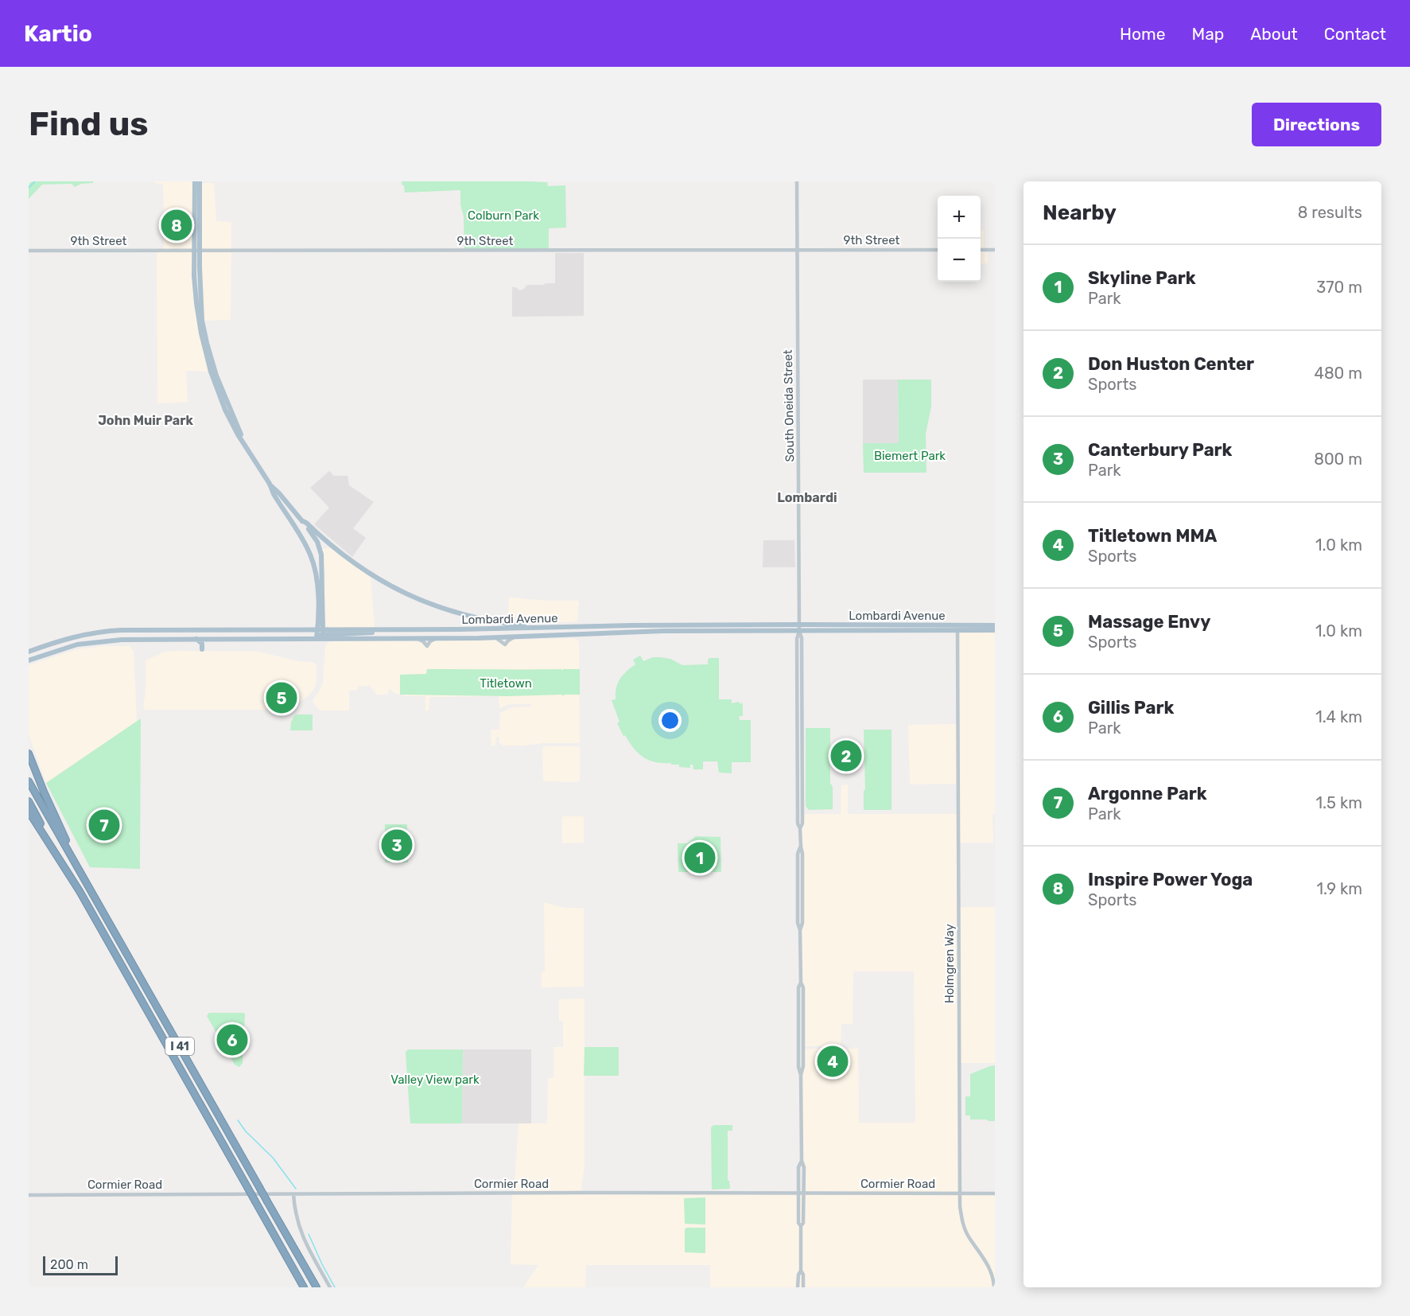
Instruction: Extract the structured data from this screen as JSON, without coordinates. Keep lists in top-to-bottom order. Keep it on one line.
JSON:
{"streets":{"highway":["I 41"],"main road":["Lombardi Avenue"],"street":["9th Street","South Oneida Street","Holmgren Way","Cormier Road"]},"crossings":[["9th Street","South Oneida Street"],["South Oneida Street","Lombardi Avenue"],["South Oneida Street","Cormier Road"],["Lombardi Avenue","Holmgren Way"],["Holmgren Way","Cormier Road"]],"districts":["John Muir Park","Lombardi"],"parks":["Colburn Park","Biemert Park","Titletown","Valley View park"],"scale_bar":"200 m","page":{"header":"Kartio","nav":["Home","Map","About","Contact"],"buttons":"Directions","title":"Find us","heading":["Nearby","8 results"],"map_buttons":["+","−"],"pins":["8","5","2","7","3","1","6","4"],"list":[{"mark":"1","name":"Skyline Park","note":"Park","value":"370 m"},{"mark":"2","name":"Don Huston Center","note":"Sports","value":"480 m"},{"mark":"3","name":"Canterbury Park","note":"Park","value":"800 m"},{"mark":"4","name":"Titletown MMA","note":"Sports","value":"1.0 km"},{"mark":"5","name":"Massage Envy","note":"Sports","value":"1.0 km"},{"mark":"6","name":"Gillis Park","note":"Park","value":"1.4 km"},{"mark":"7","name":"Argonne Park","note":"Park","value":"1.5 km"},{"mark":"8","name":"Inspire Power Yoga","note":"Sports","value":"1.9 km"}],"scale":"200 m"}}
